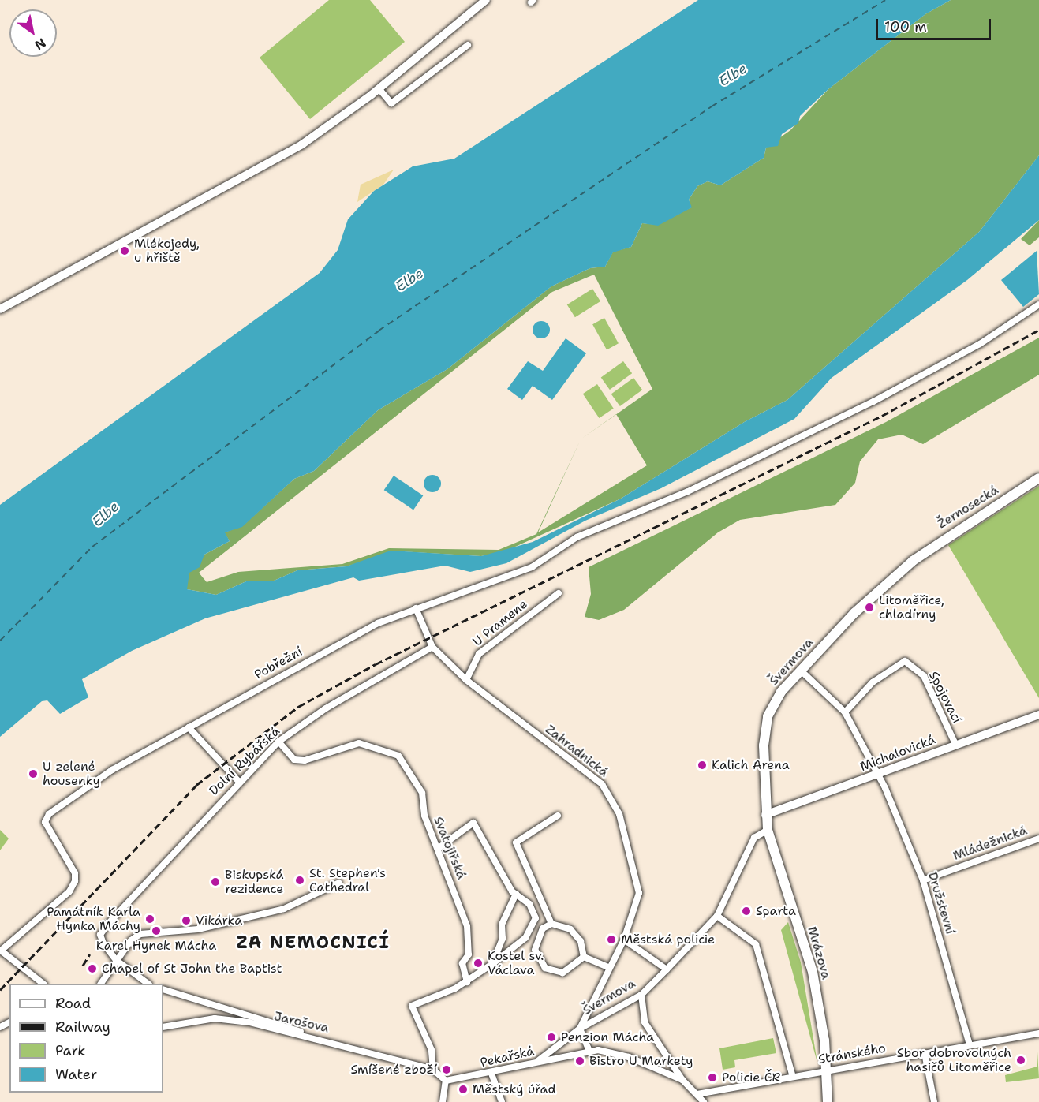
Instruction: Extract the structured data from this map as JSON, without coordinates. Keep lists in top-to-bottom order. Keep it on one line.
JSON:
{"streets":{"main road":["Žernosecká","Švermova","Mrázova"],"street":["U Pramene","Pobřežní","Spojovací","Zahradnická","Michalovická","Dolní Rybářská","Mládežnická","Svatojiřská","Družstevní","Jarošova","Stránského","Pekařská"]},"crossings":[["Žernosecká","Švermova"],["U Pramene","Zahradnická"],["Švermova","Zahradnická"],["Švermova","Michalovická"],["Švermova","Družstevní"],["Švermova","Mrázova"],["Švermova","Pekařská"],["Pobřežní","Zahradnická"],["Spojovací","Michalovická"],["Spojovací","Družstevní"],["Zahradnická","Dolní Rybářská"],["Michalovická","Družstevní"],["Michalovická","Mrázova"],["Dolní Rybářská","Svatojiřská"],["Mládežnická","Družstevní"],["Družstevní","Stránského"],["Mrázova","Stránského"]],"districts":["ZA NEMOCNICÍ"],"water":["Elbe"],"places":["Mlékojedy, u hřiště","Litoměřice, chladírny","Kalich Arena","U zelené housenky","St. Stephen's Cathedral","Biskupská rezidence","Sparta","Památník Karla Hynka Máchy","Vikárka","Karel Hynek Mácha","Městská policie","Kostel sv. Václava","Chapel of St John the Baptist","Penzion Mácha","Sbor dobrovolných hasičů Litoměřice","Bistro U Markety","Smíšené zboží","Policie ČR","Městský úřad"],"legend":["Road","Railway","Park","Water"],"scale_bar":"100 m","north":"bottom right"}
